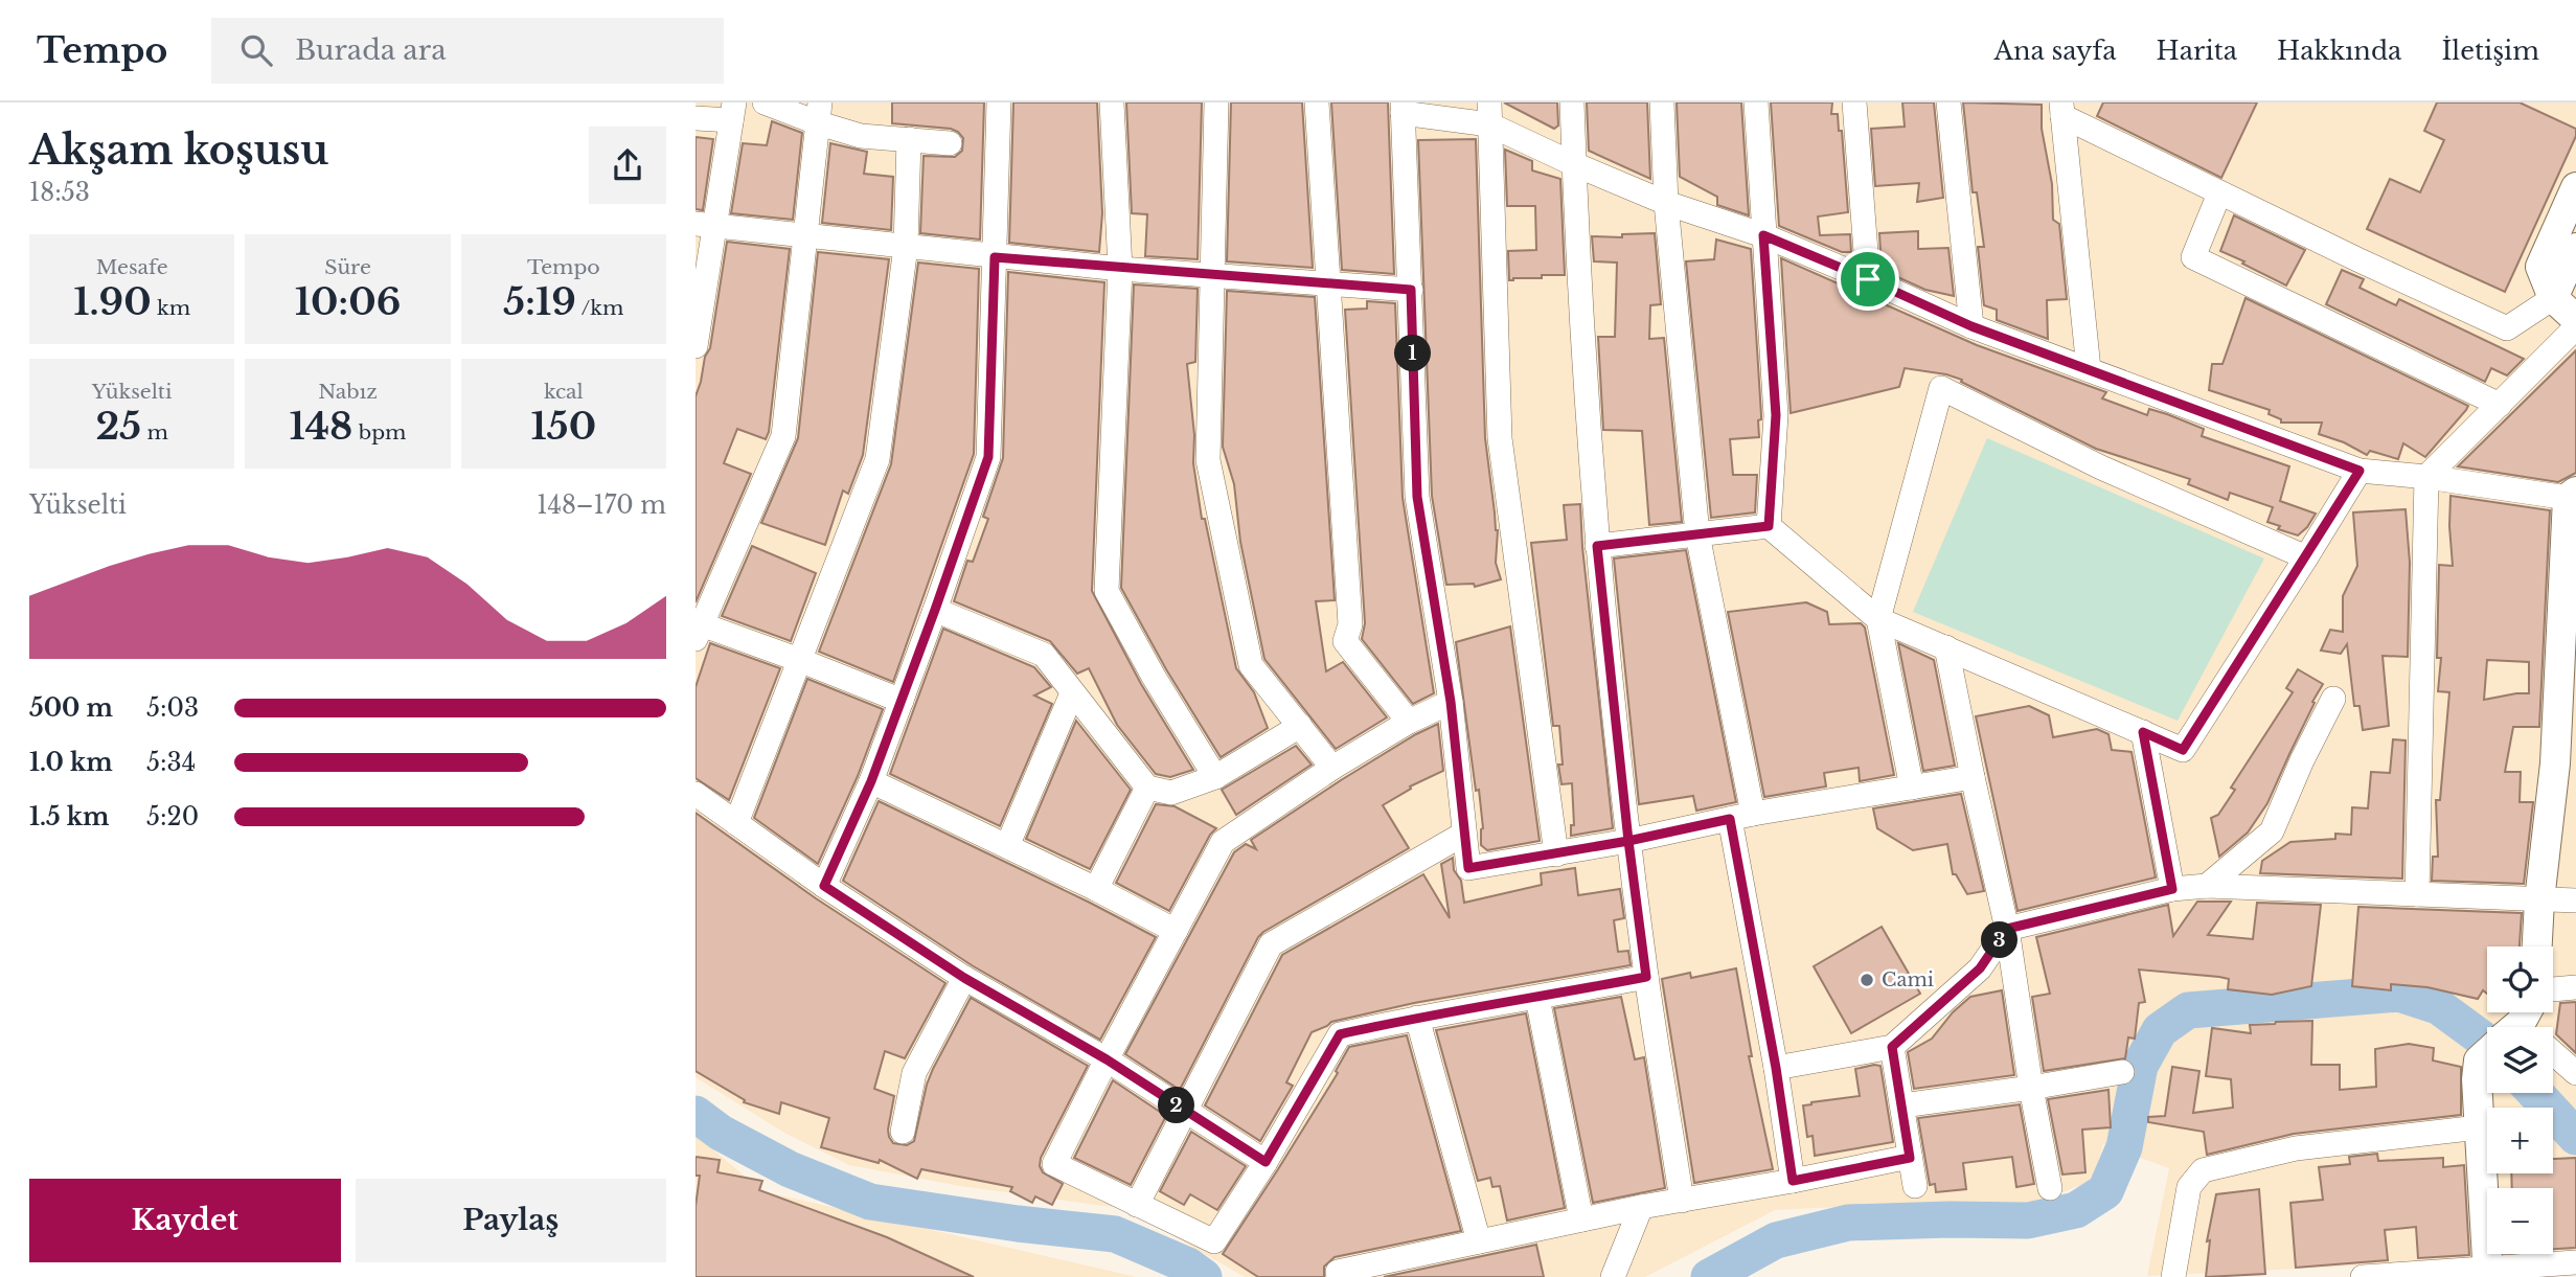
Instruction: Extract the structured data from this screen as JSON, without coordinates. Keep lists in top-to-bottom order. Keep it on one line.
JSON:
{"places":["Cami"],"page":{"header":"Tempo","search":"Burada ara","nav":["Ana sayfa","Harita","Hakkında","İletişim"],"heading":["Akşam koşusu","18:53"],"stats":[["Mesafe","1.90 km"],["Süre","10:06"],["Tempo","5:19 /km"],["Yükselti","25 m"],["Nabız","148 bpm"],["kcal","150"]],"pins":["1","3","2"],"chart":["Yükselti","148–170 m"],"list":[{"name":"500 m","note":"5:03"},{"name":"1.0 km","note":"5:34"},{"name":"1.5 km","note":"5:20"}],"map_buttons":["+","−"],"buttons":["Kaydet","Paylaş"]}}
